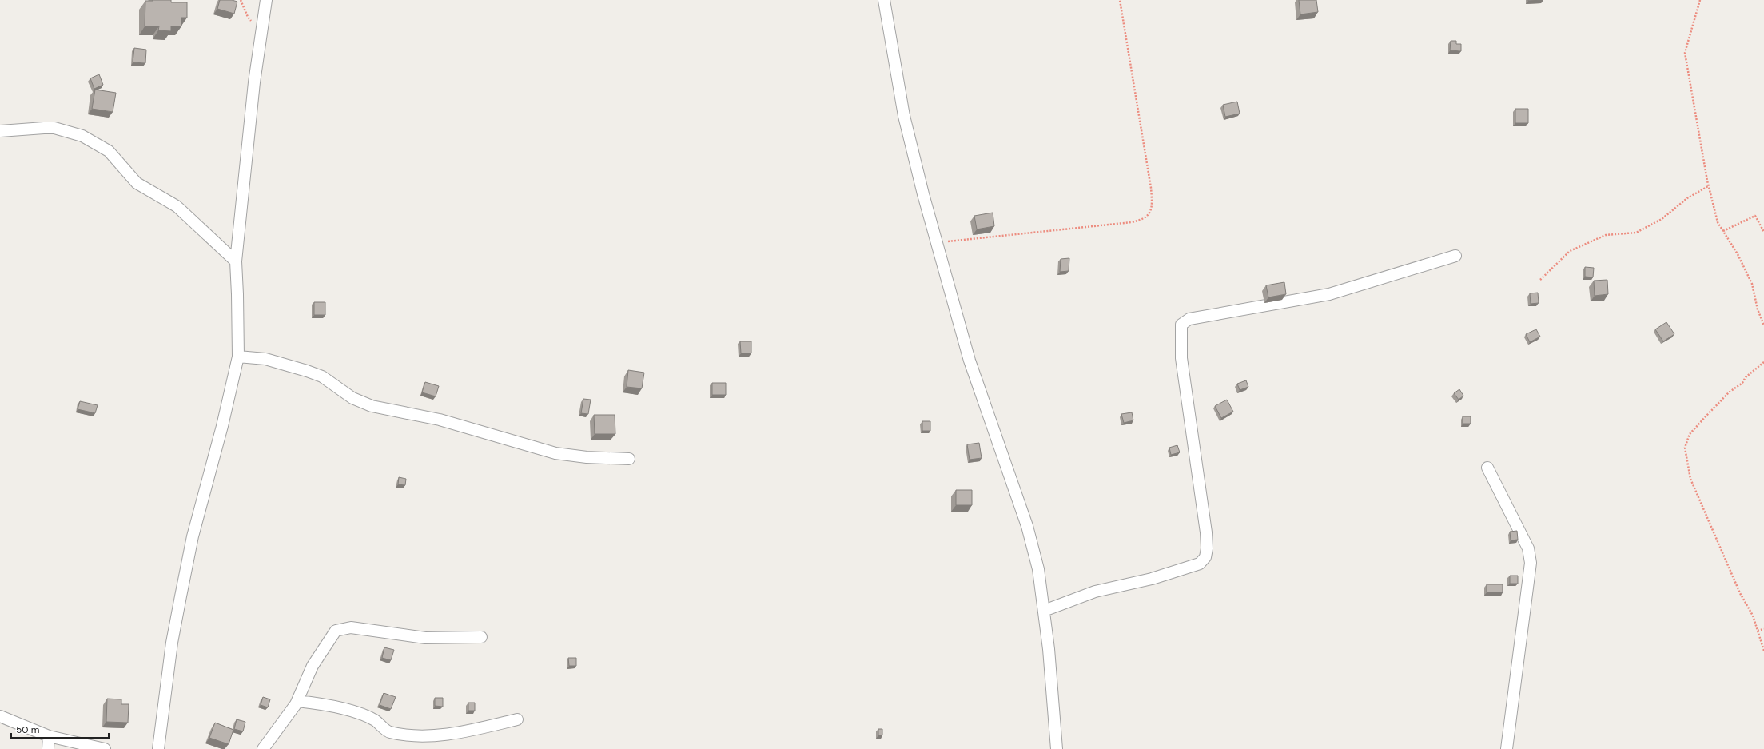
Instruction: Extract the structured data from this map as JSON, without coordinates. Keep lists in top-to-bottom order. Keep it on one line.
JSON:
{"scale_bar":"50 m"}
